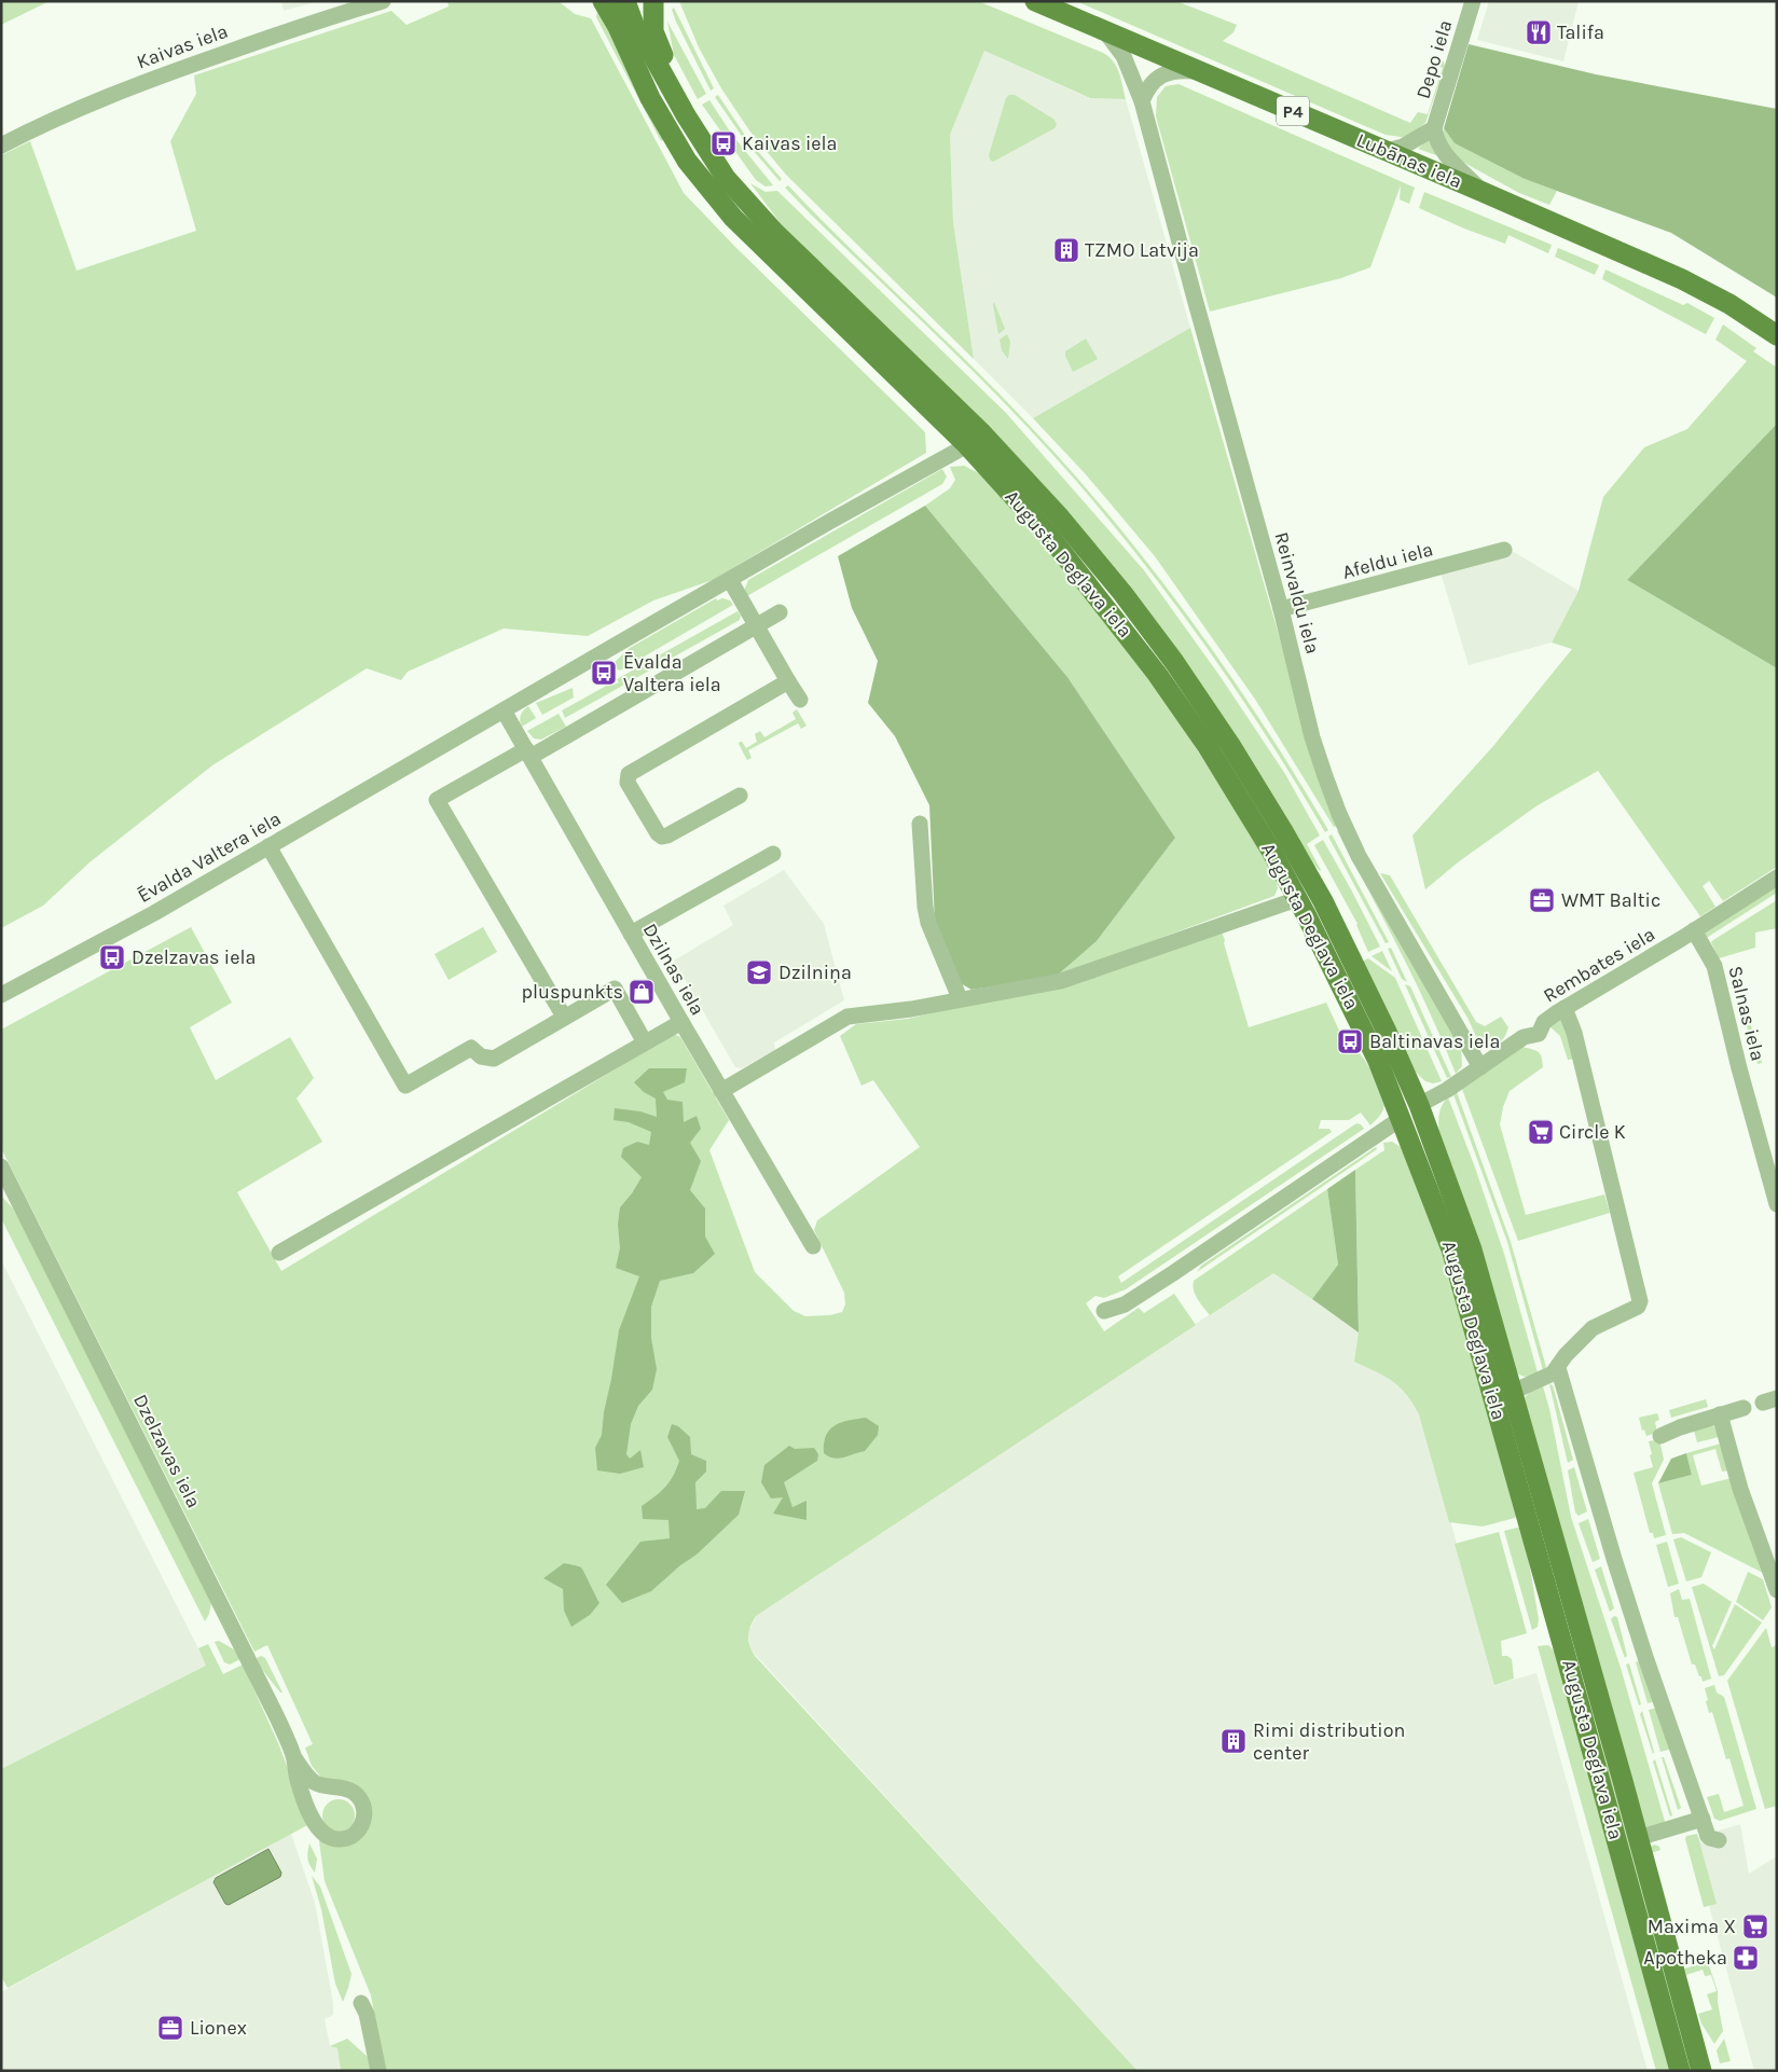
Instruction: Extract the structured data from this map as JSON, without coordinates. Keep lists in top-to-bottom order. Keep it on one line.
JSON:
{"streets":{"main road":["P4","Lubānas iela","Augusta Deglava iela"],"street":["Kaivas iela","Depo iela","Afeldu iela","Reinvaldu iela","Ēvalda Valtera iela","Rembates iela","Dzilnas iela","Salnas iela","Dzelzavas iela"]},"crossings":[["Depo iela","Lubānas iela"],["Lubānas iela","Reinvaldu iela"],["Afeldu iela","Reinvaldu iela"],["Augusta Deglava iela","Ēvalda Valtera iela"],["Augusta Deglava iela","Rembates iela"],["Reinvaldu iela","Rembates iela"],["Ēvalda Valtera iela","Dzilnas iela"],["Rembates iela","Salnas iela"]],"places":{"restaurant":["Talifa"],"bus stop":["Kaivas iela","Ēvalda Valtera iela","Dzelzavas iela","Baltinavas iela"],"building":["TZMO Latvija","Rimi distribution center"],"office":["WMT Baltic","Lionex"],"school or university":["Dzilniņa"],"shop":["pluspunkts"],"supermarket":["Circle K","Maxima X"],"pharmacy":["Apotheka"]}}
